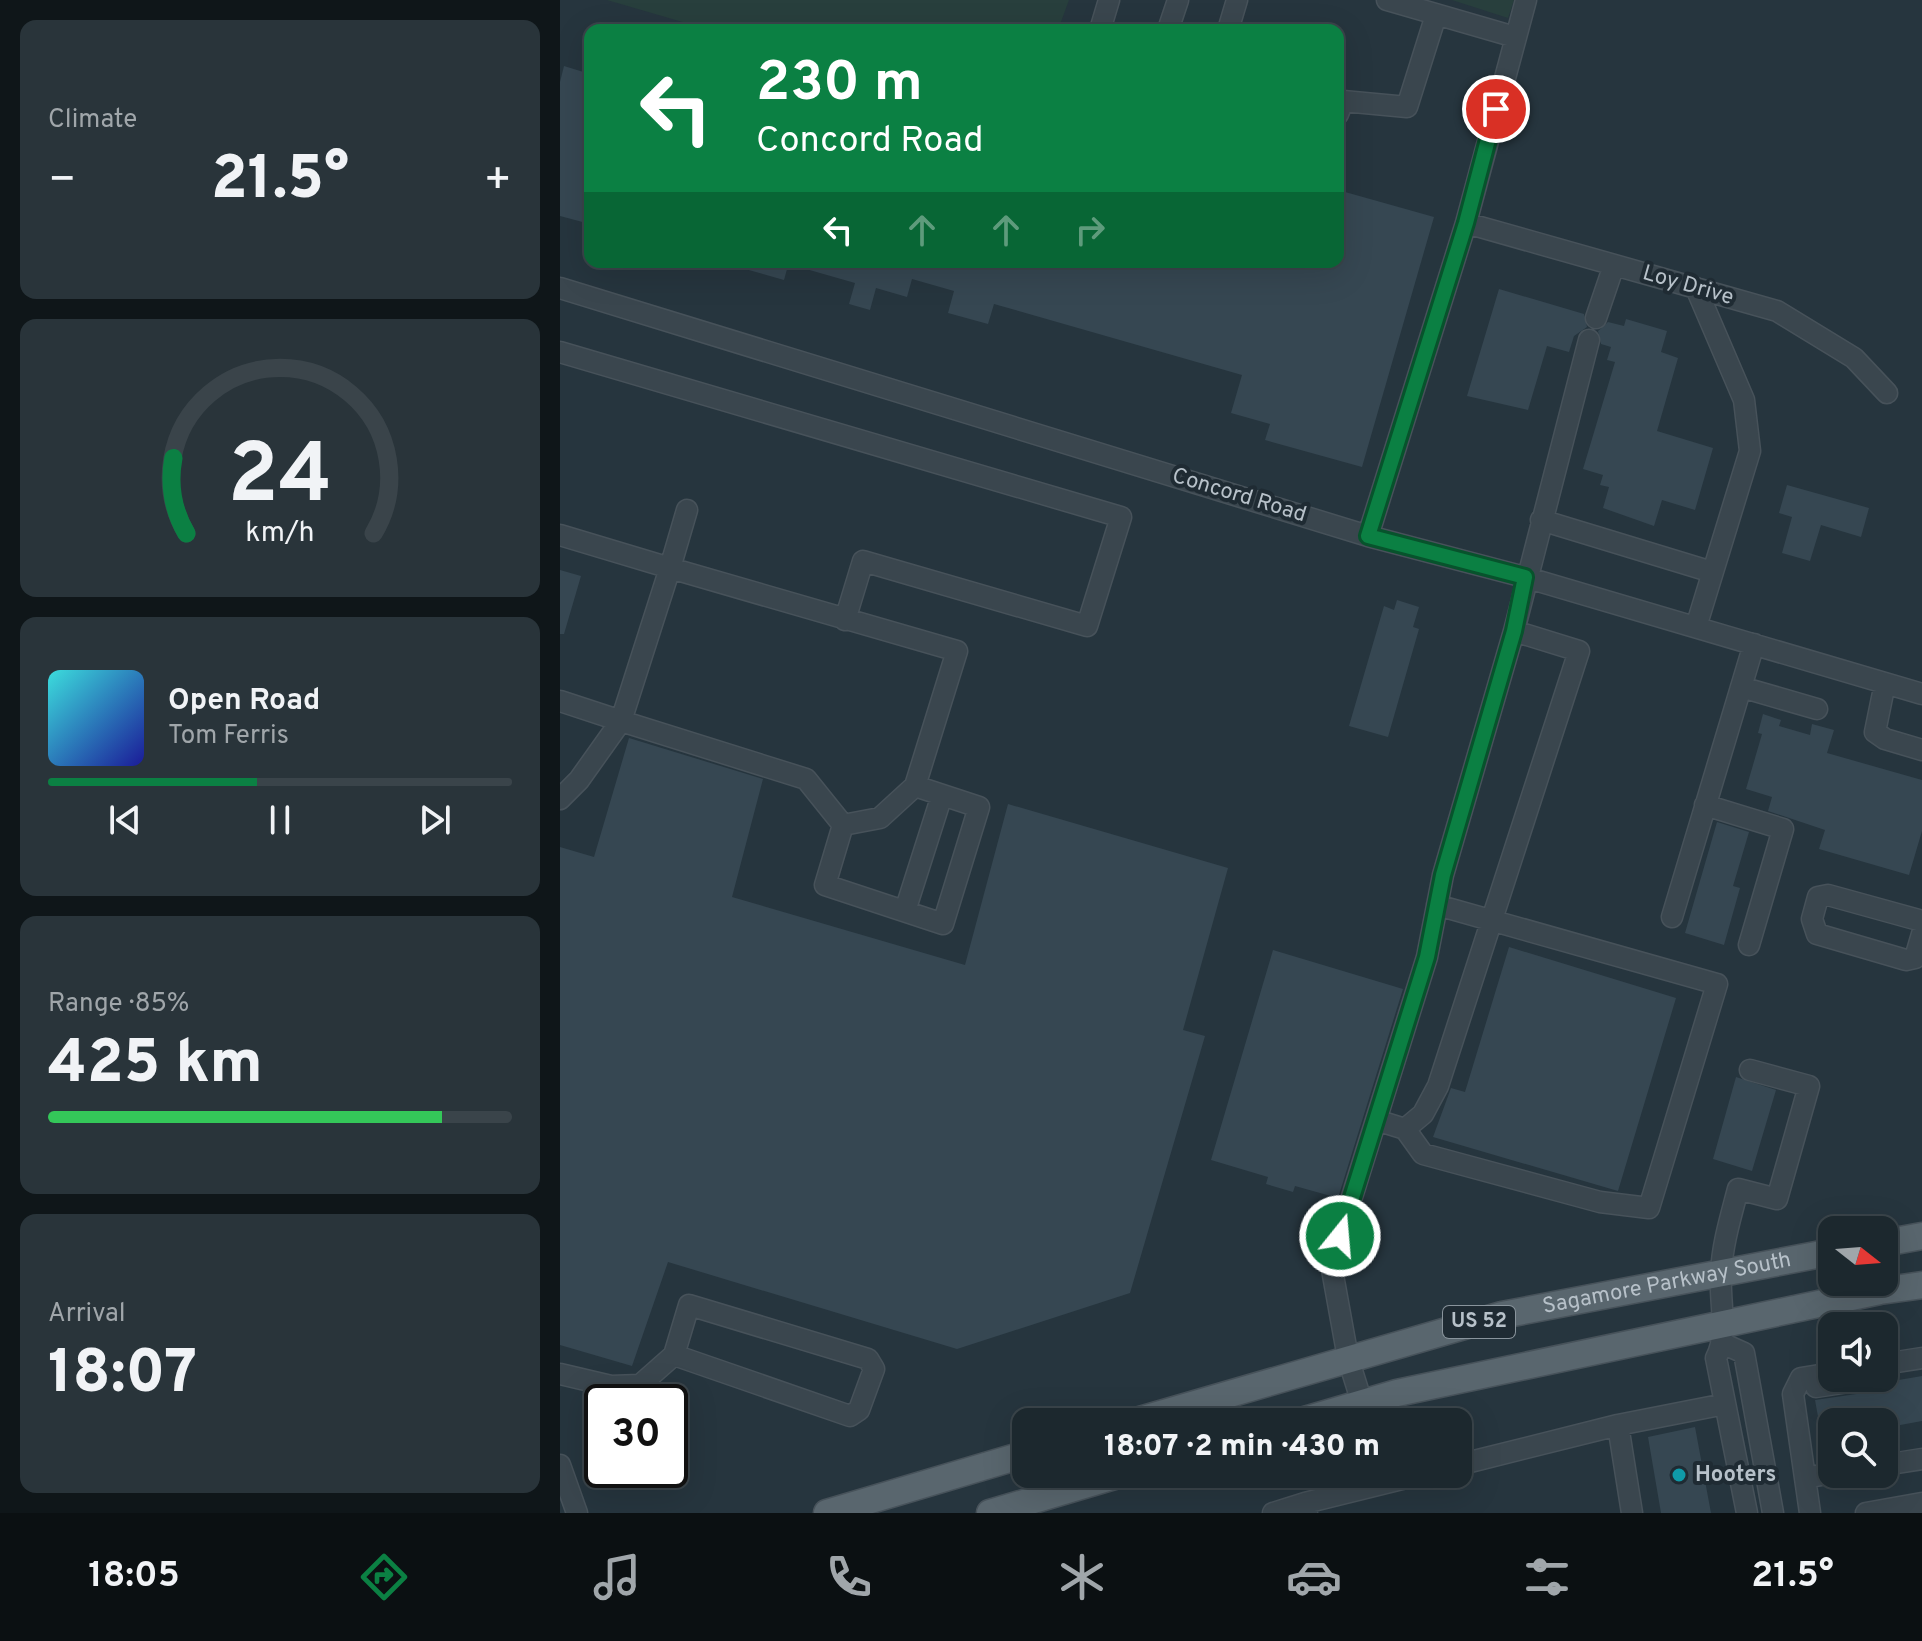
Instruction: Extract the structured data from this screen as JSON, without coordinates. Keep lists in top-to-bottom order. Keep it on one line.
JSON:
{"streets":{"main road":["Sagamore Parkway South","US 52"],"street":["Loy Drive","Concord Road"]},"places":["Hooters"],"north":"right","page":{"tile":["Climate",["Range · 85%","425 km"],["Arrival","18:07"]],"turn":["230 m","Concord Road"],"heat":["−","21.5°","+"],"song":["Open Road","Tom Ferris"],"limit":"30","trip":"18:07 · 2 min · 430 m","tabs":["18:05","21.5°"],"gauge":["24","km/h"]}}
